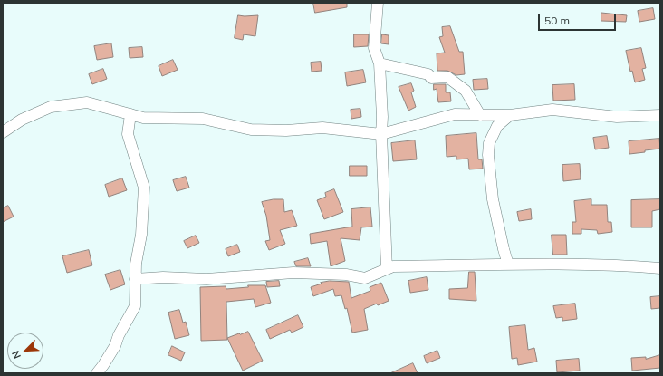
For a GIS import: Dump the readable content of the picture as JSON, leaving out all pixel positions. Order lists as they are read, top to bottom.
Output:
{
  "scale_bar": "50 m",
  "north": "bottom left"
}
